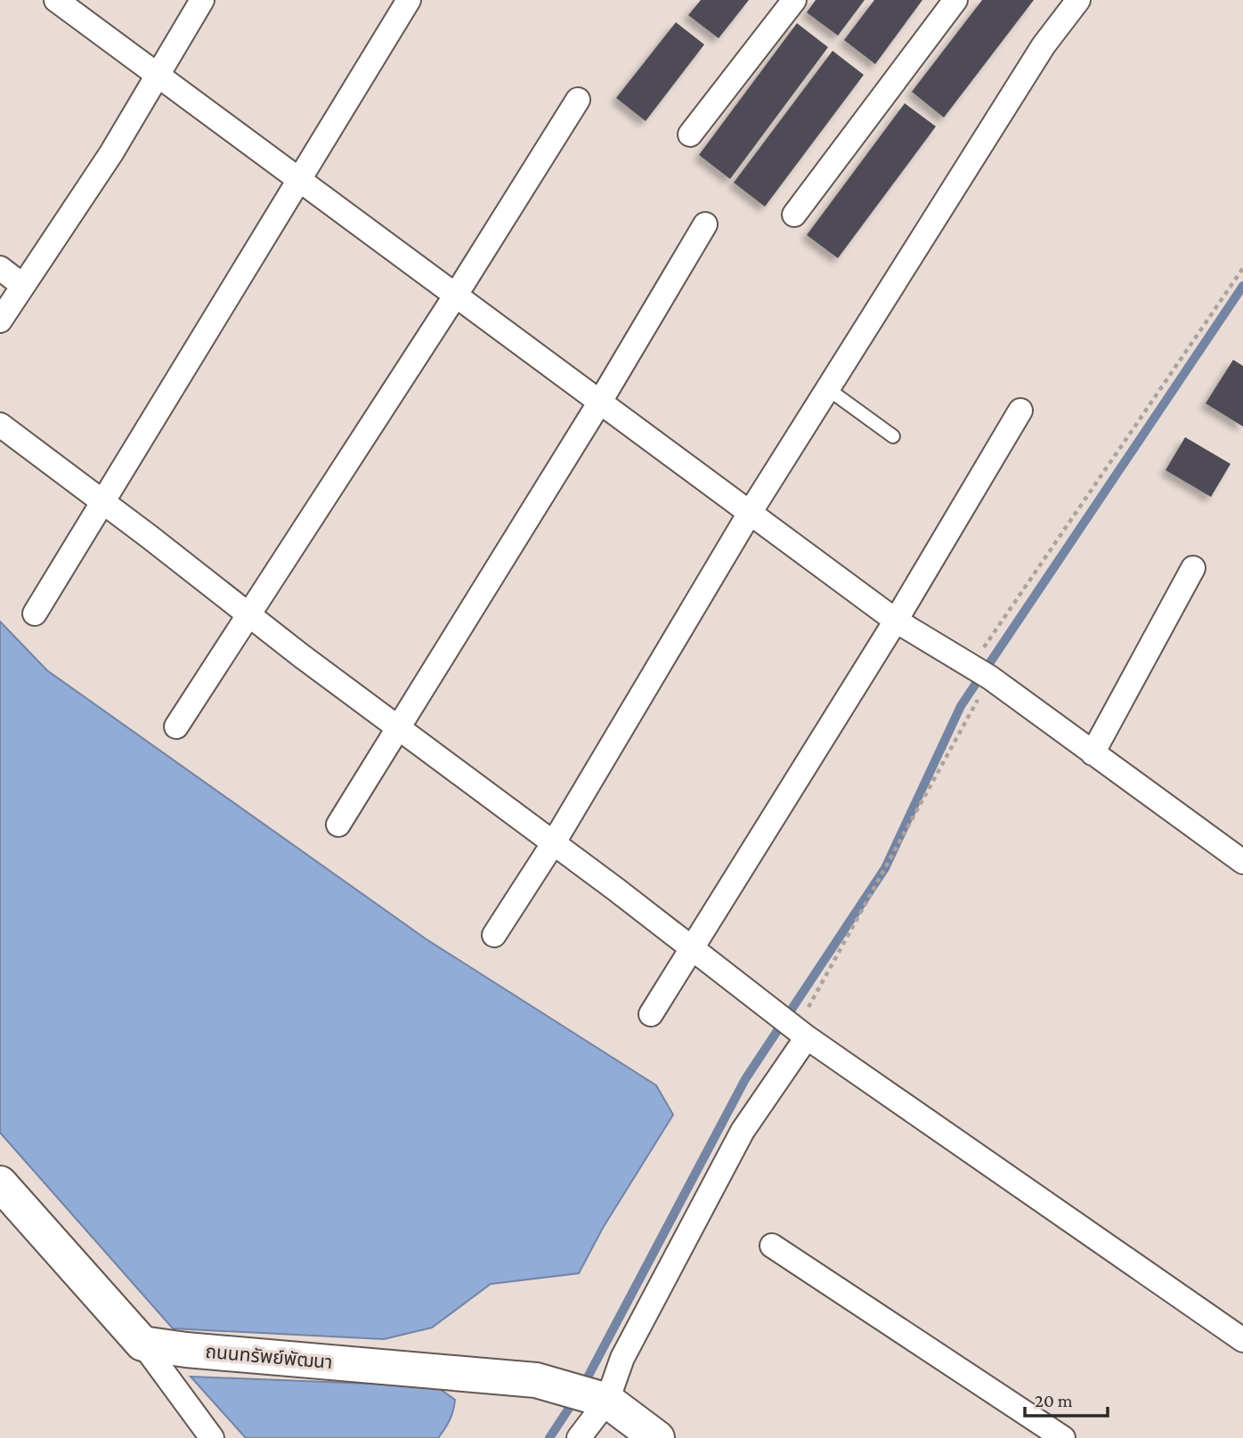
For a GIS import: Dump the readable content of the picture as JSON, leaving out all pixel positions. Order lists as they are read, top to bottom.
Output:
{
  "streets": {
    "street": ["ถนนทรัพย์พัฒนา"]
  },
  "scale_bar": "20 m"
}
